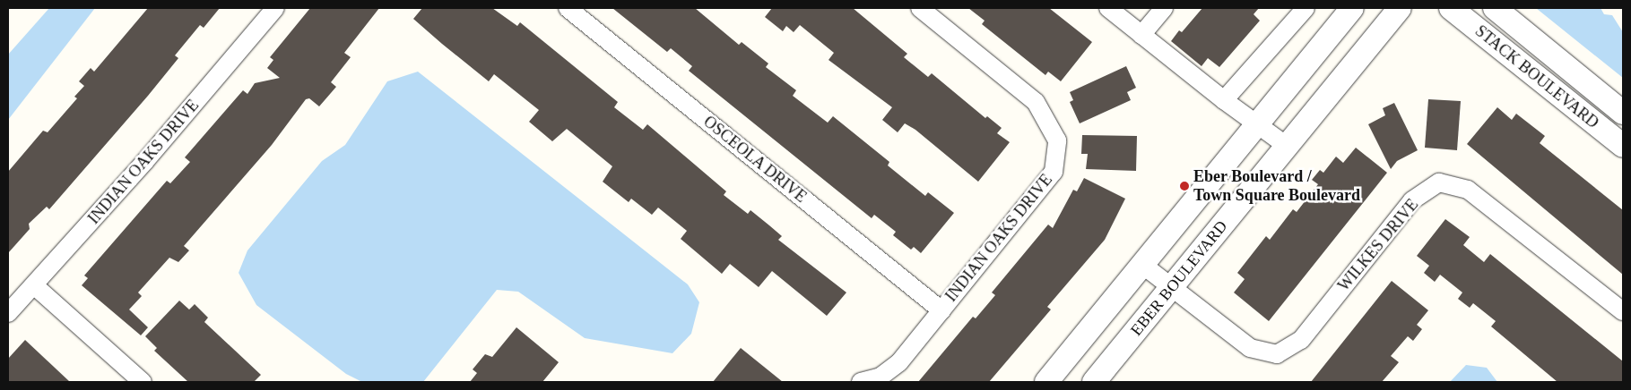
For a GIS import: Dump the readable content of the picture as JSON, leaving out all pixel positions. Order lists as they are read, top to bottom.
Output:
{
  "streets": {
    "street": [
      "STACK BOULEVARD",
      "OSCEOLA DRIVE",
      "INDIAN OAKS DRIVE",
      "WILKES DRIVE",
      "EBER BOULEVARD"
    ]
  },
  "crossings": [
    ["OSCEOLA DRIVE", "INDIAN OAKS DRIVE"],
    ["WILKES DRIVE", "EBER BOULEVARD"]
  ],
  "places": ["Eber Boulevard / Town Square Boulevard"]
}
